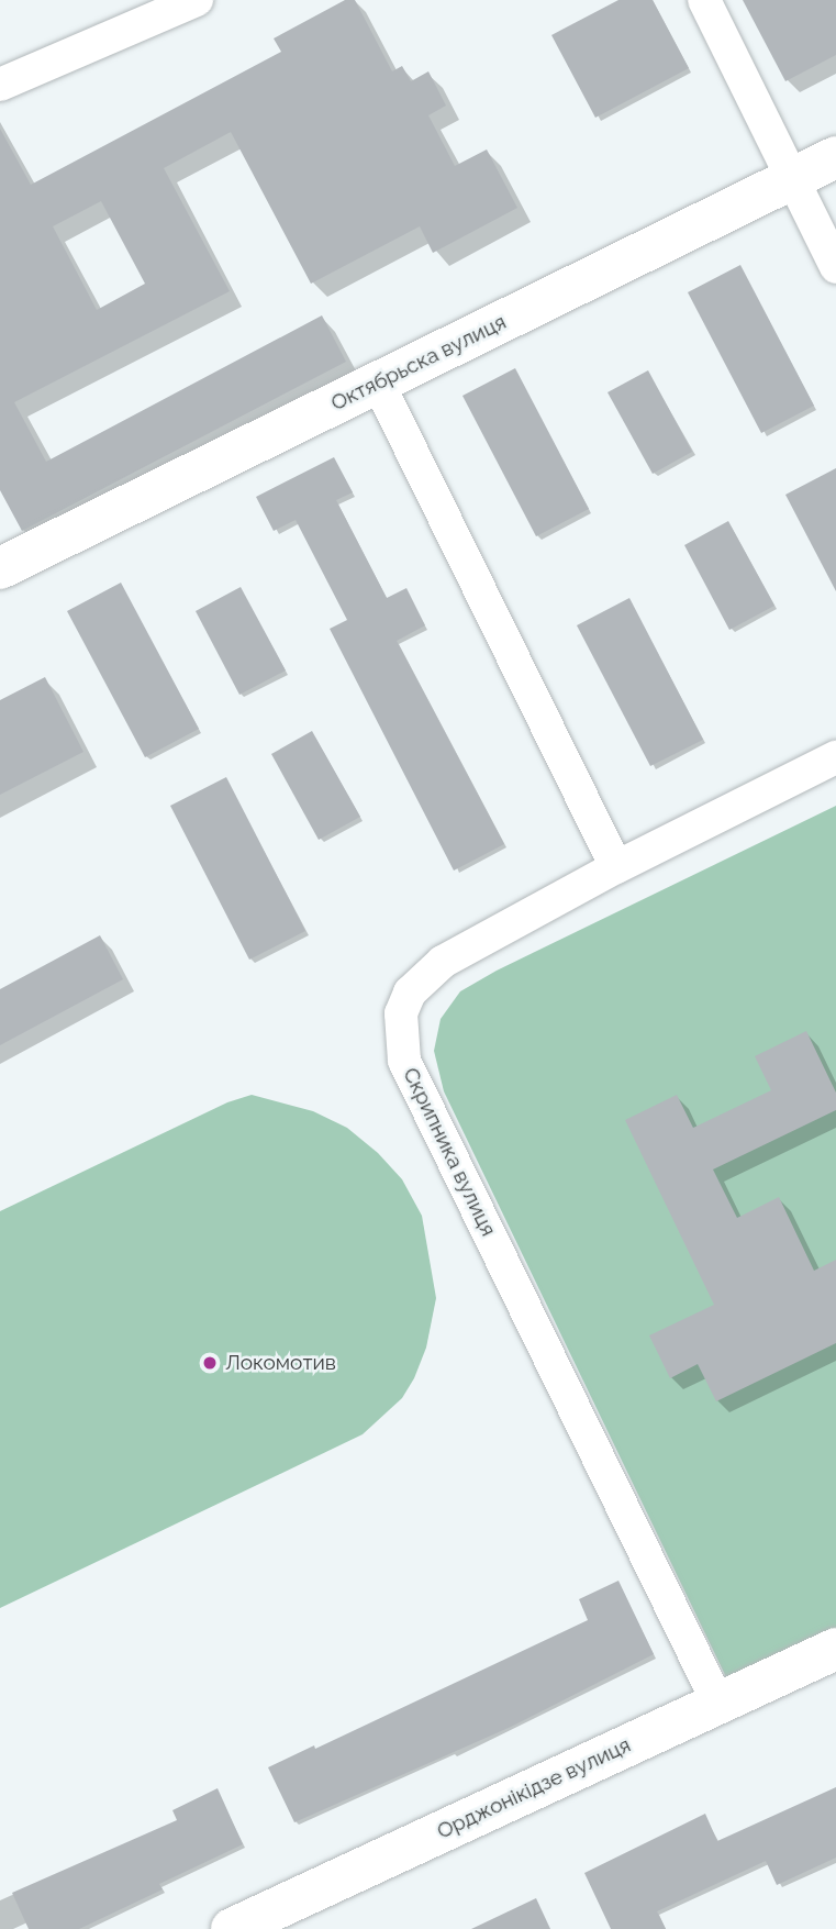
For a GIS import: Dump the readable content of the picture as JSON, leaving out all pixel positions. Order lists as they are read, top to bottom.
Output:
{
  "streets": {
    "main road": ["Октябрьска вулиця", "Орджонікідзе вулиця"],
    "street": ["Скрипника вулиця"]
  },
  "crossings": [
    ["Скрипника вулиця", "Орджонікідзе вулиця"]
  ],
  "places": ["Локомотив"]
}
